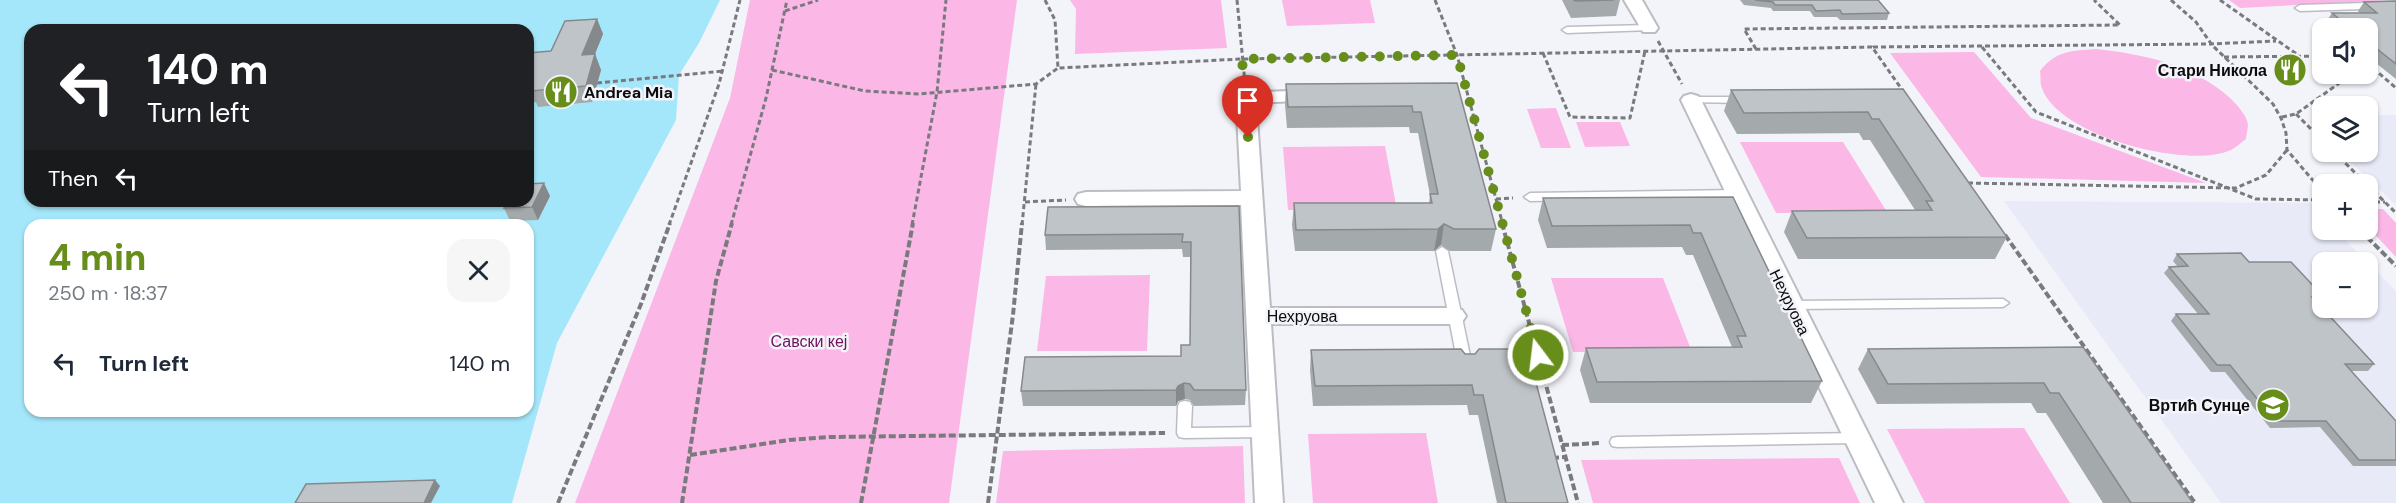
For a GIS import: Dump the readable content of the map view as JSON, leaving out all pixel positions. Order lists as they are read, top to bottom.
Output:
{
  "streets": {
    "street": ["Нехруова"]
  },
  "parks": ["Савски кеј"],
  "places": {
    "restaurant": ["Стари Никола", "Andrea Mia"],
    "school or university": ["Вртић Сунце"]
  },
  "page": {
    "map_buttons": ["+", "−"],
    "turn": ["140 m", "Turn left"],
    "then": "Then",
    "heading": ["4 min", "250 m · 18:37"],
    "list": [
      {
        "name": "Turn left",
        "value": "140 m"
      }
    ]
  }
}
